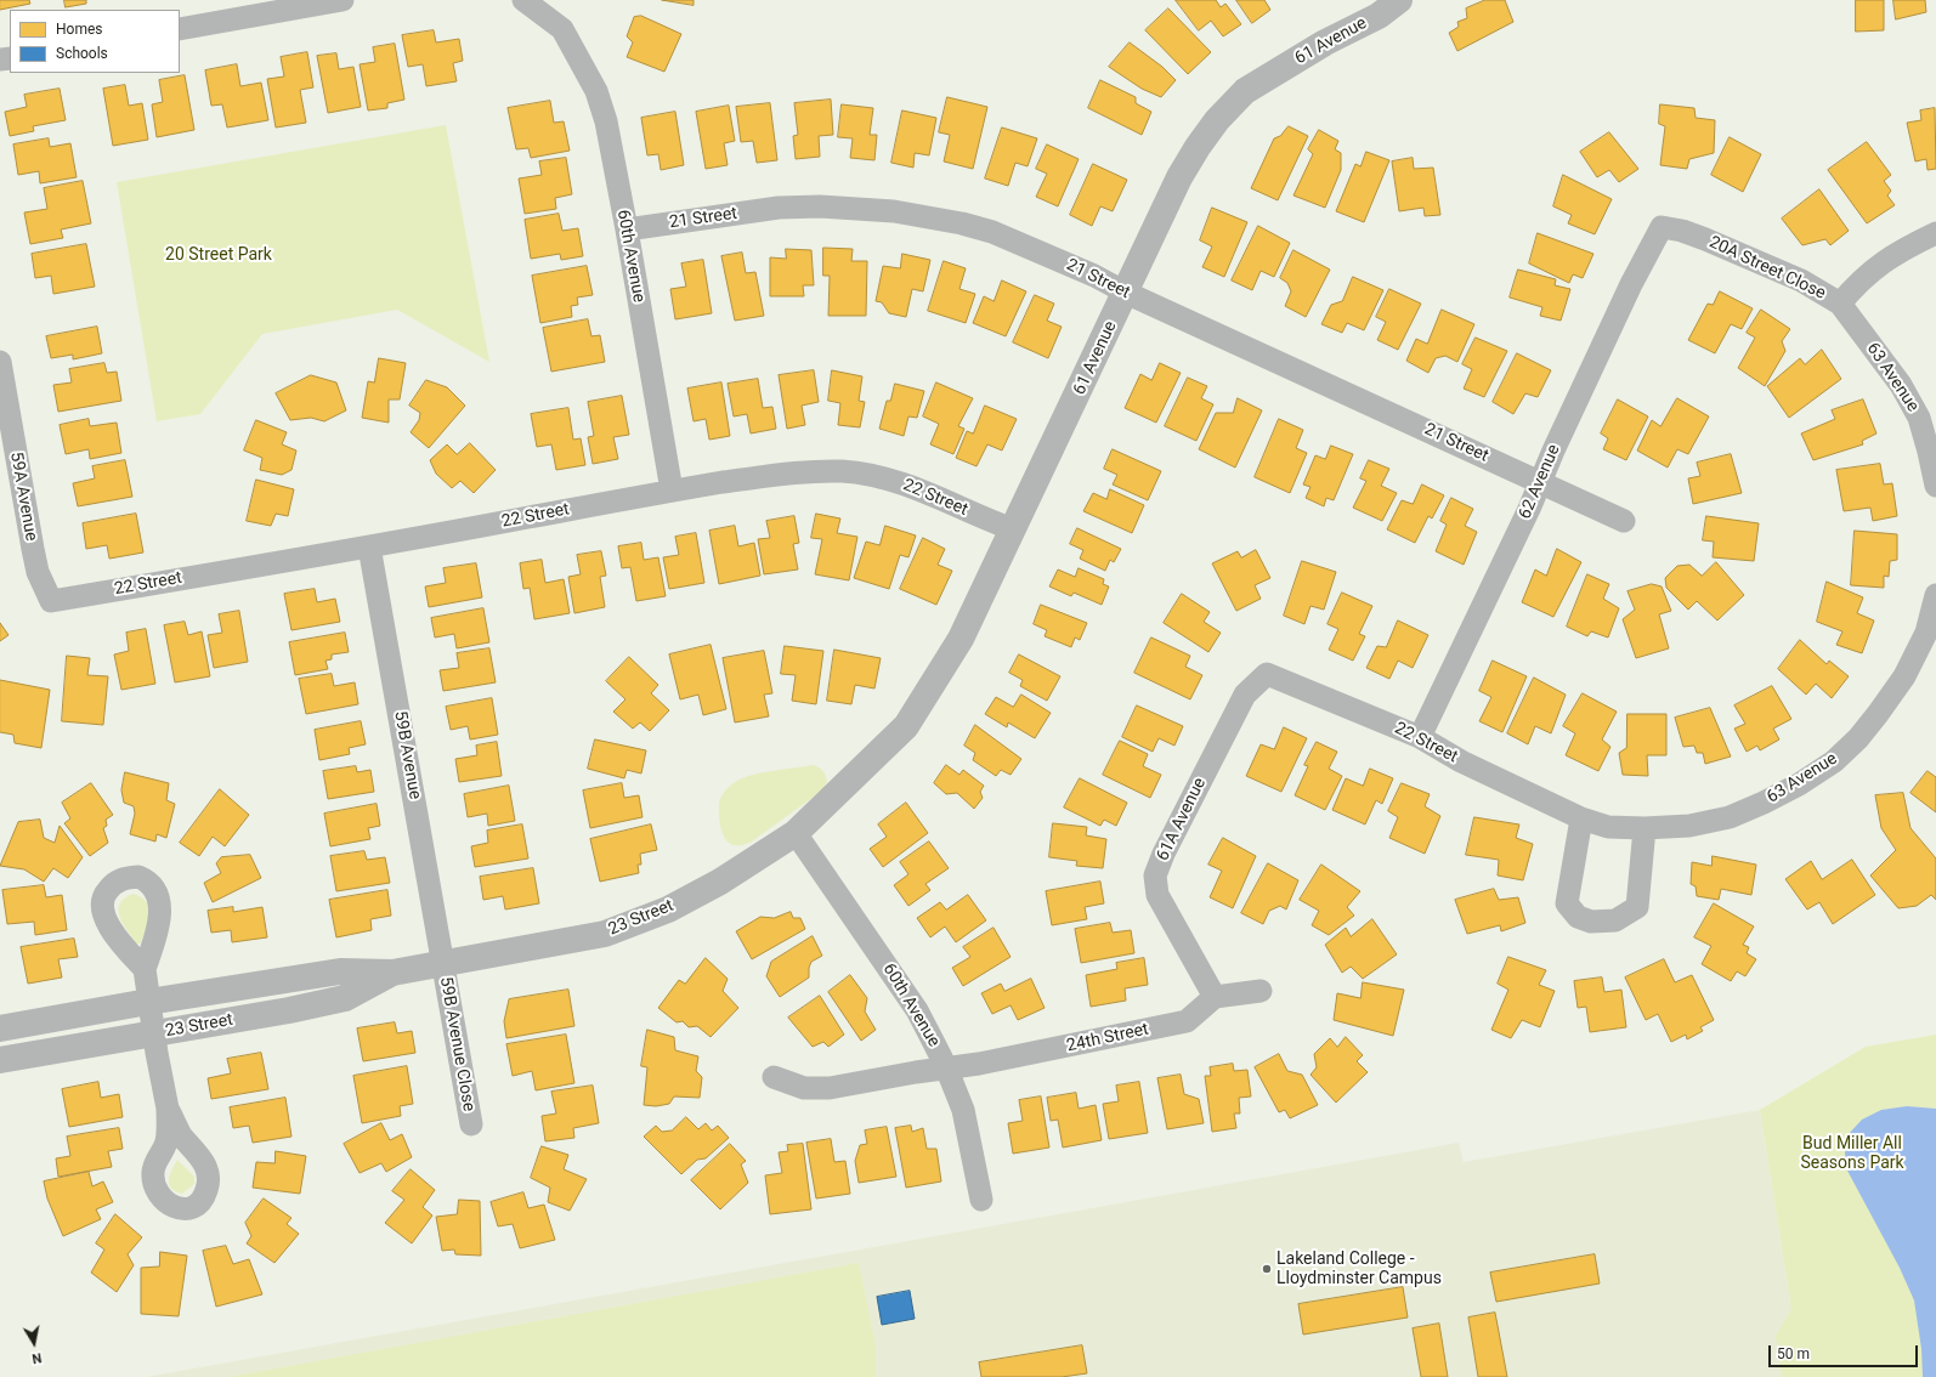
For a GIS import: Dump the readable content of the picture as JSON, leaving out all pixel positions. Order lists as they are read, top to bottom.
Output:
{
  "streets": {
    "street": [
      "61 Avenue",
      "21 Street",
      "60th Avenue",
      "20A Street Close",
      "63 Avenue",
      "62 Avenue",
      "59A Avenue",
      "22 Street",
      "59B Avenue",
      "61A Avenue",
      "23 Street",
      "24th Street",
      "59B Avenue Close"
    ]
  },
  "crossings": [
    ["61 Avenue", "21 Street"],
    ["61 Avenue", "22 Street"],
    ["61 Avenue", "23 Street"],
    ["21 Street", "60th Avenue"],
    ["21 Street", "62 Avenue"],
    ["60th Avenue", "22 Street"],
    ["60th Avenue", "23 Street"],
    ["60th Avenue", "24th Street"],
    ["20A Street Close", "63 Avenue"],
    ["20A Street Close", "62 Avenue"],
    ["63 Avenue", "22 Street"],
    ["62 Avenue", "22 Street"],
    ["59A Avenue", "22 Street"],
    ["22 Street", "59B Avenue"],
    ["22 Street", "61A Avenue"],
    ["59B Avenue", "23 Street"],
    ["59B Avenue", "59B Avenue Close"],
    ["61A Avenue", "24th Street"],
    ["23 Street", "59B Avenue Close"]
  ],
  "parks": ["20 Street Park", "Bud Miller All Seasons Park"],
  "places": ["Lakeland College - Lloydminster Campus"],
  "legend": ["Homes", "Schools"],
  "scale_bar": "50 m",
  "north": "bottom"
}
